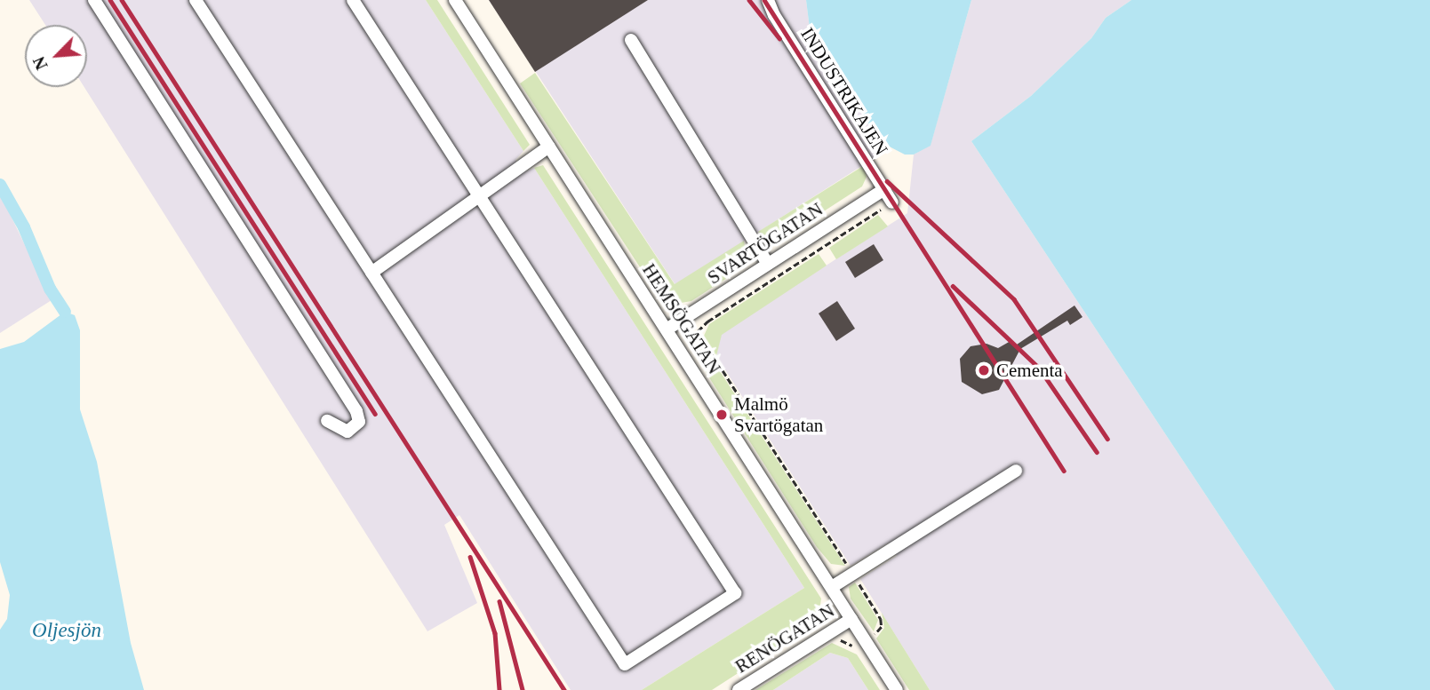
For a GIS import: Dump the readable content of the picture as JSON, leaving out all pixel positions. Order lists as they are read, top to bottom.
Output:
{
  "streets": {
    "street": [
      "INDUSTRIKAJEN",
      "SVARTÖGATAN",
      "HEMSÖGATAN",
      "RENÖGATAN"
    ]
  },
  "crossings": [
    ["INDUSTRIKAJEN", "SVARTÖGATAN"],
    ["SVARTÖGATAN", "HEMSÖGATAN"],
    ["HEMSÖGATAN", "RENÖGATAN"]
  ],
  "water": ["Oljesjön"],
  "places": ["Cementa", "Malmö Svartögatan"],
  "north": "bottom left"
}
